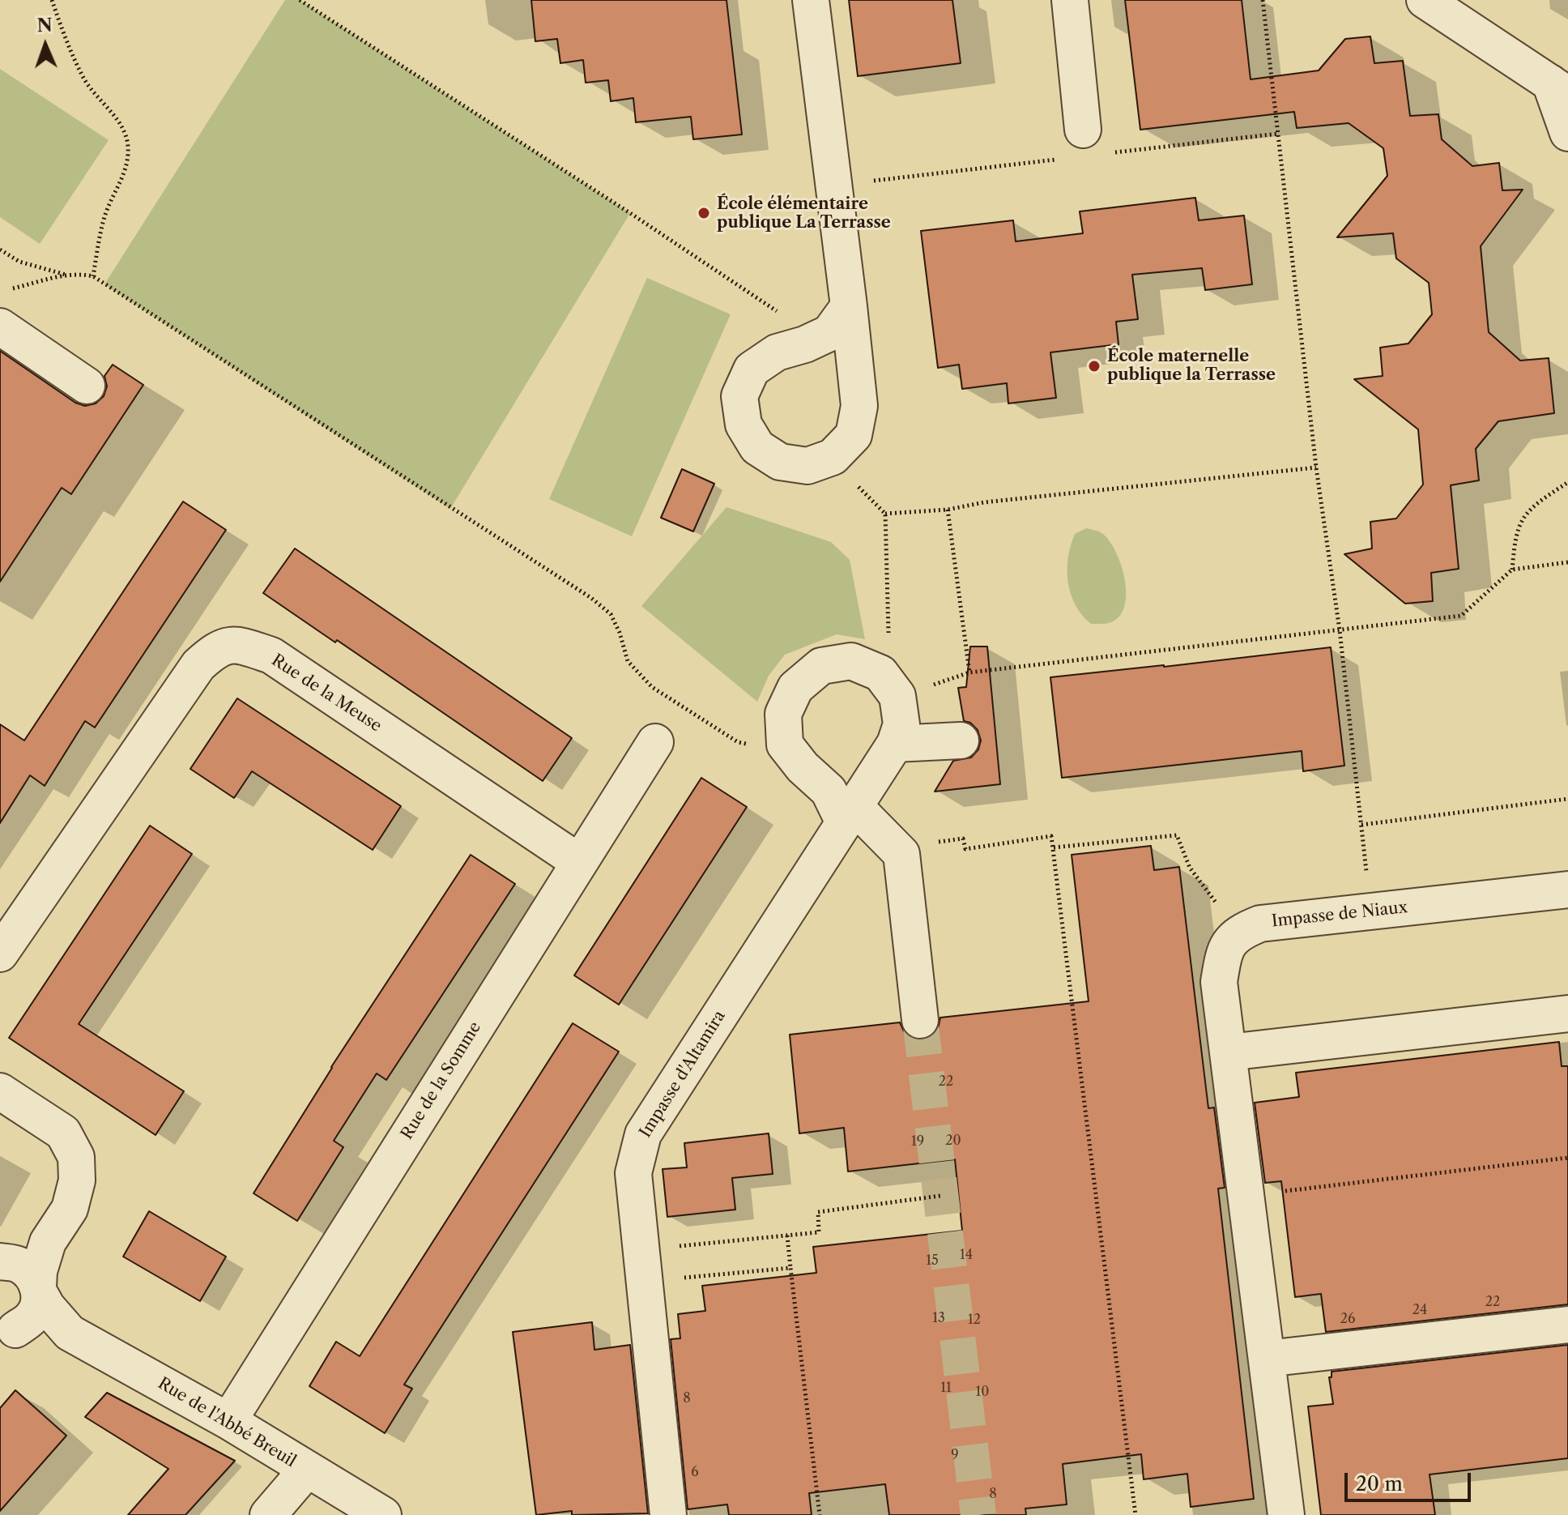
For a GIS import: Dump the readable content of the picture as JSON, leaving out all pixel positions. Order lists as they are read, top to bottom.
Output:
{
  "streets": {
    "street": [
      "Rue de la Meuse",
      "Impasse de Niaux",
      "Impasse d'Altamira",
      "Rue de la Somme",
      "Rue de l'Abbé Breuil"
    ]
  },
  "crossings": [
    ["Rue de la Meuse", "Rue de la Somme"],
    ["Rue de la Somme", "Rue de l'Abbé Breuil"]
  ],
  "places": ["École élémentaire publique La Terrasse", "École maternelle publique la Terrasse"],
  "house_numbers": [
    "22",
    "20",
    "19",
    "14",
    "15",
    "22",
    "24",
    "13",
    "26",
    "12",
    "11",
    "10",
    "8",
    "9",
    "6",
    "8"
  ],
  "scale_bar": "20 m",
  "north": "top"
}
